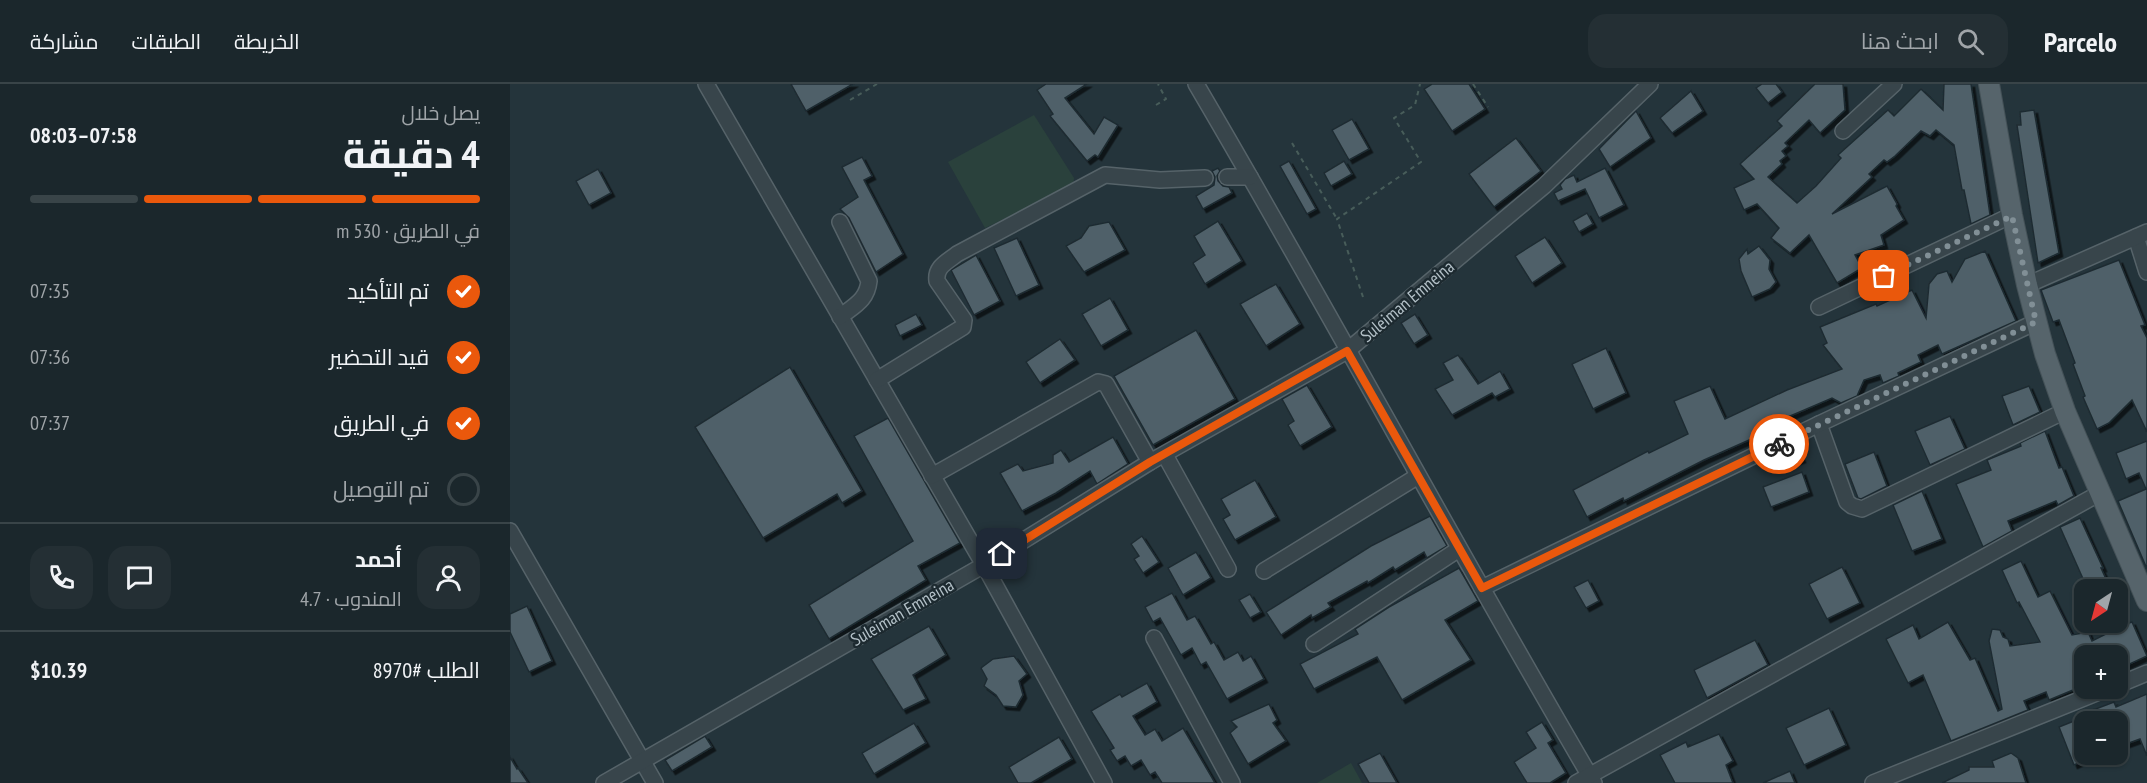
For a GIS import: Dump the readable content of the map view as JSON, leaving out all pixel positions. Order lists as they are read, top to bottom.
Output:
{
  "streets": {
    "street": ["Suleiman Emneina"]
  },
  "north": "bottom left",
  "page": {
    "header": "Parcelo",
    "search": "ابحث هنا",
    "nav": ["الخريطة", "الطبقات", "مشاركة"],
    "heading": ["4 دقيقة", "يصل خلال", "07:58–08:03"],
    "panel": [
      "أحمد",
      "المندوب · 4.7",
      "الطلب #8970",
      "$10.39"
    ],
    "bar": "في الطريق · 530 m",
    "list": [
      ["تم التأكيد", "07:35"],
      ["قيد التحضير", "07:36"],
      ["في الطريق", "07:37"],
      "تم التوصيل"
    ],
    "map_buttons": ["+", "−"]
  }
}
